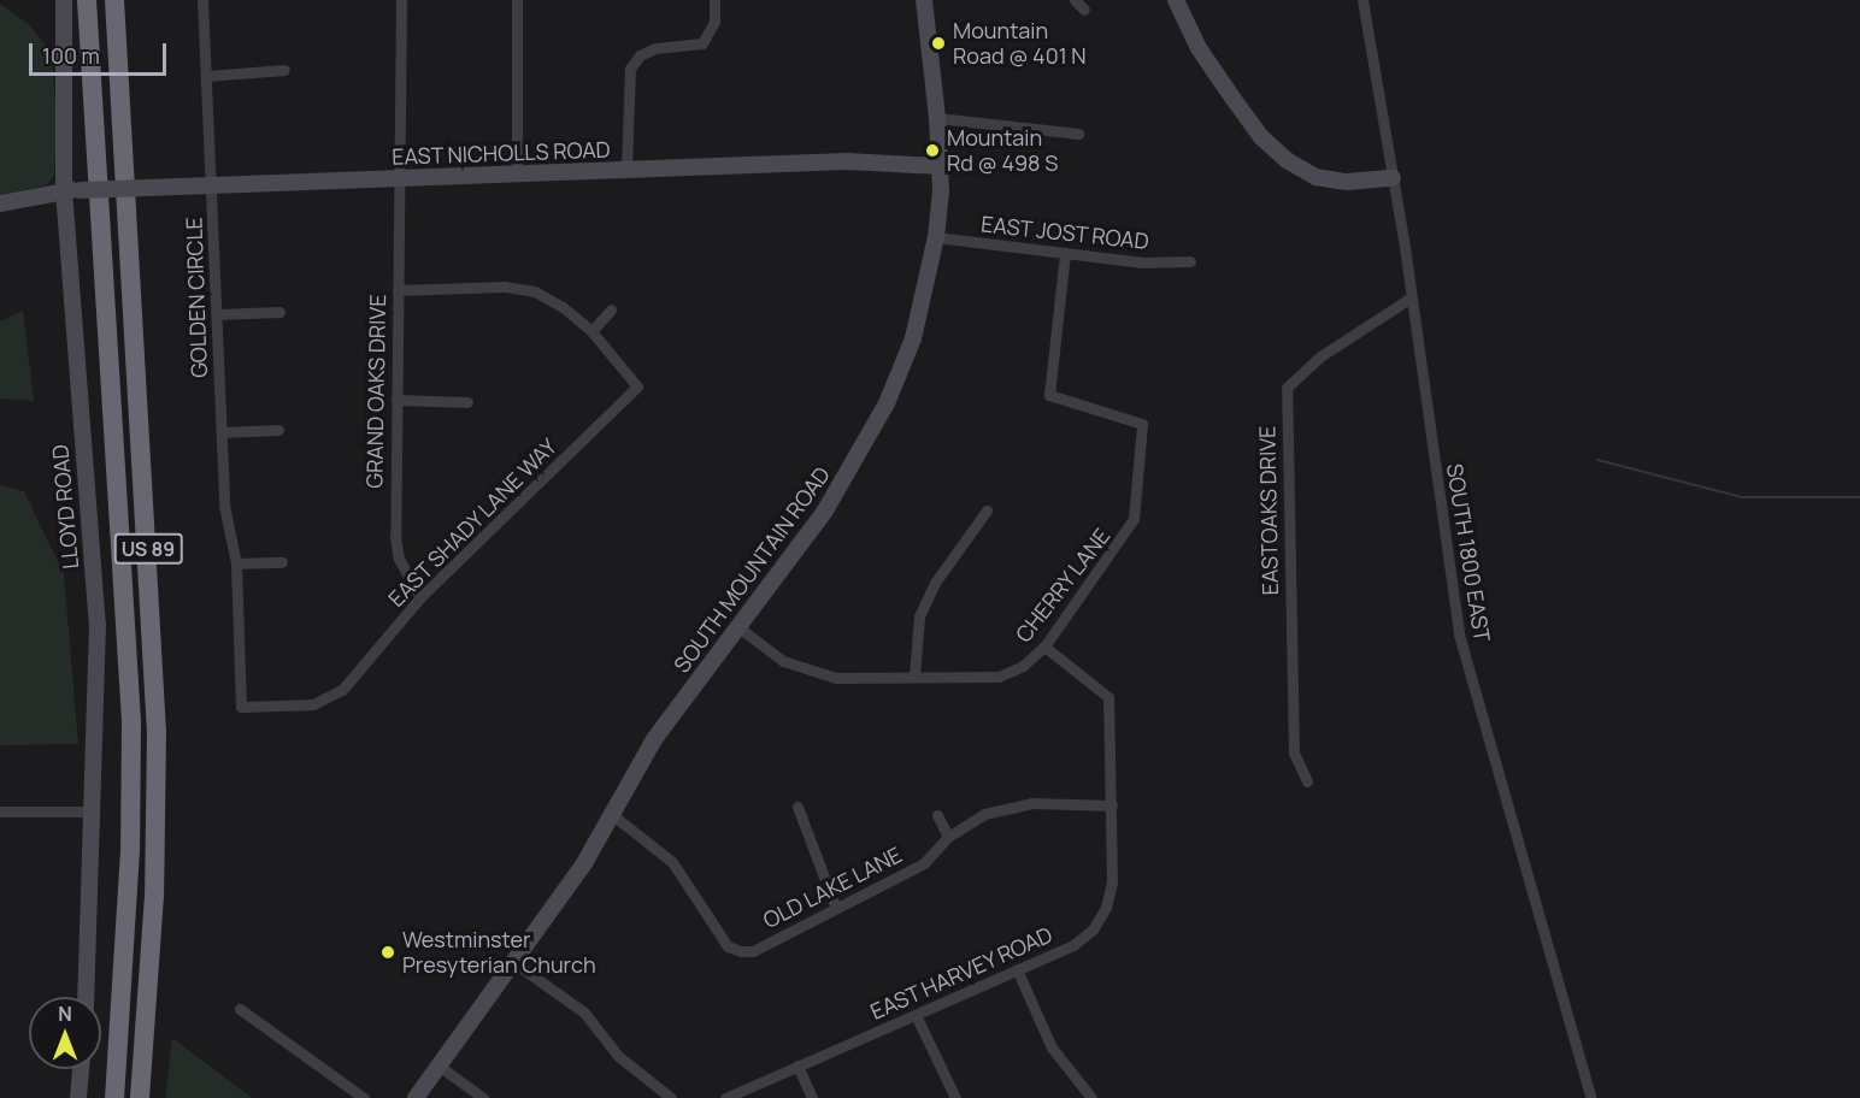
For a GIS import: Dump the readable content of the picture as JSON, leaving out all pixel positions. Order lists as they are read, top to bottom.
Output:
{
  "streets": {
    "highway": ["US 89"],
    "street": [
      "EAST NICHOLLS ROAD",
      "EAST JOST ROAD",
      "GOLDEN CIRCLE",
      "GRAND OAKS DRIVE",
      "LLOYD ROAD",
      "EASTOAKS DRIVE",
      "EAST SHADY LANE WAY",
      "SOUTH 1800 EAST",
      "SOUTH MOUNTAIN ROAD",
      "CHERRY LANE",
      "OLD LAKE LANE",
      "EAST HARVEY ROAD"
    ]
  },
  "crossings": [
    ["EAST NICHOLLS ROAD", "GOLDEN CIRCLE"],
    ["EAST NICHOLLS ROAD", "GRAND OAKS DRIVE"],
    ["EAST NICHOLLS ROAD", "LLOYD ROAD"],
    ["EAST NICHOLLS ROAD", "SOUTH MOUNTAIN ROAD"],
    ["EAST JOST ROAD", "SOUTH MOUNTAIN ROAD"],
    ["EAST JOST ROAD", "CHERRY LANE"],
    ["GOLDEN CIRCLE", "EAST SHADY LANE WAY"],
    ["GRAND OAKS DRIVE", "EAST SHADY LANE WAY"],
    ["EASTOAKS DRIVE", "SOUTH 1800 EAST"],
    ["SOUTH MOUNTAIN ROAD", "CHERRY LANE"],
    ["SOUTH MOUNTAIN ROAD", "OLD LAKE LANE"],
    ["CHERRY LANE", "EAST HARVEY ROAD"],
    ["OLD LAKE LANE", "EAST HARVEY ROAD"]
  ],
  "places": ["Mountain Road @ 401 N", "Mountain Rd @ 498 S", "Westminster Presyterian Church"],
  "scale_bar": "100 m",
  "north": "top"
}
